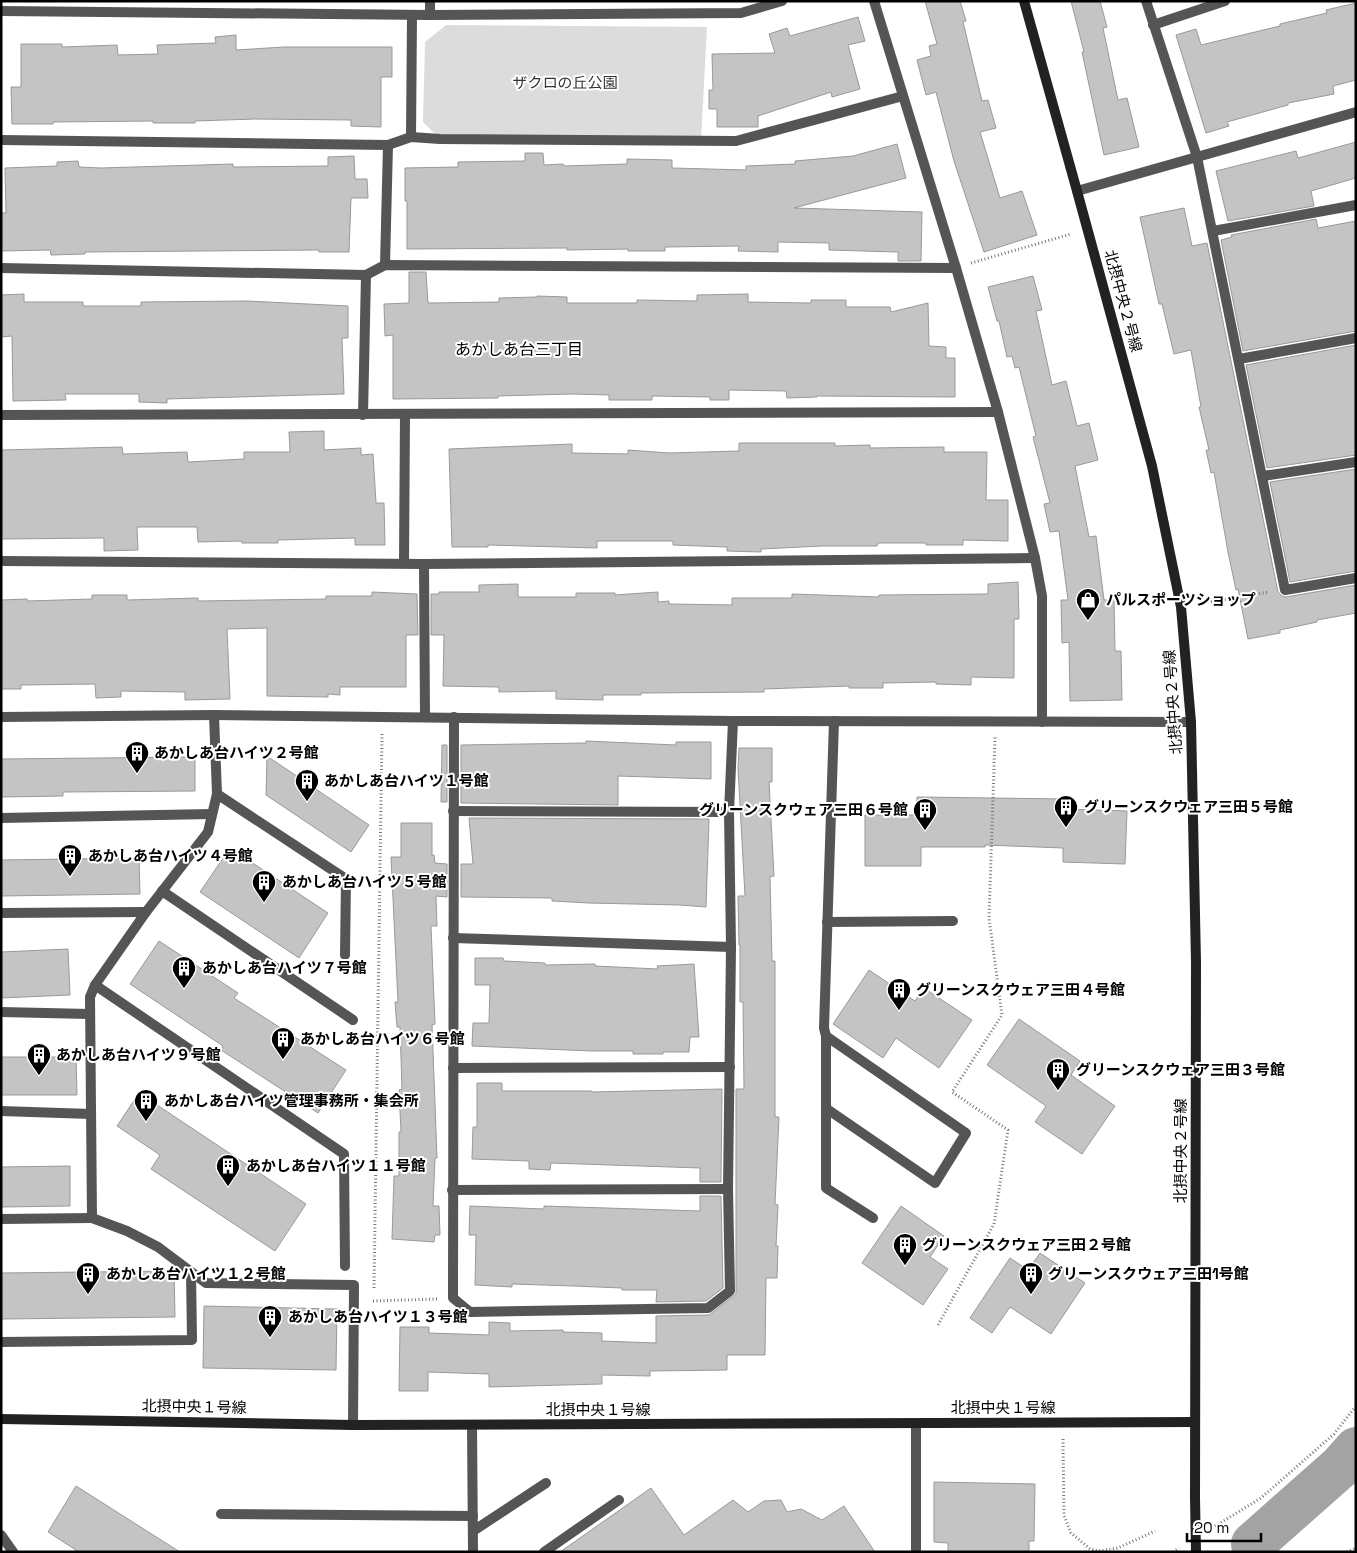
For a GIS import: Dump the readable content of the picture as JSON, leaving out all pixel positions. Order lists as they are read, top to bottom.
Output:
{
  "streets": {
    "street": ["北摂中央２号線", "北摂中央１号線"]
  },
  "crossings": [
    ["北摂中央２号線", "北摂中央１号線"]
  ],
  "districts": ["あかしあ台三丁目"],
  "parks": ["ザクロの丘公園"],
  "places": {
    "shop": ["パルスポーツショップ"],
    "building": [
      "あかしあ台ハイツ２号館",
      "あかしあ台ハイツ１号館",
      "グリーンスクウェア三田５号館",
      "グリーンスクウェア三田６号館",
      "あかしあ台ハイツ４号館",
      "あかしあ台ハイツ５号館",
      "あかしあ台ハイツ７号館",
      "グリーンスクウェア三田４号館",
      "あかしあ台ハイツ６号館",
      "あかしあ台ハイツ９号館",
      "グリーンスクウェア三田３号館",
      "あかしあ台ハイツ管理事務所・集会所",
      "あかしあ台ハイツ１１号館",
      "グリーンスクウェア三田２号館",
      "あかしあ台ハイツ１２号館",
      "グリーンスクウェア三田1号館",
      "あかしあ台ハイツ１３号館"
    ]
  },
  "scale_bar": "20 m"
}
